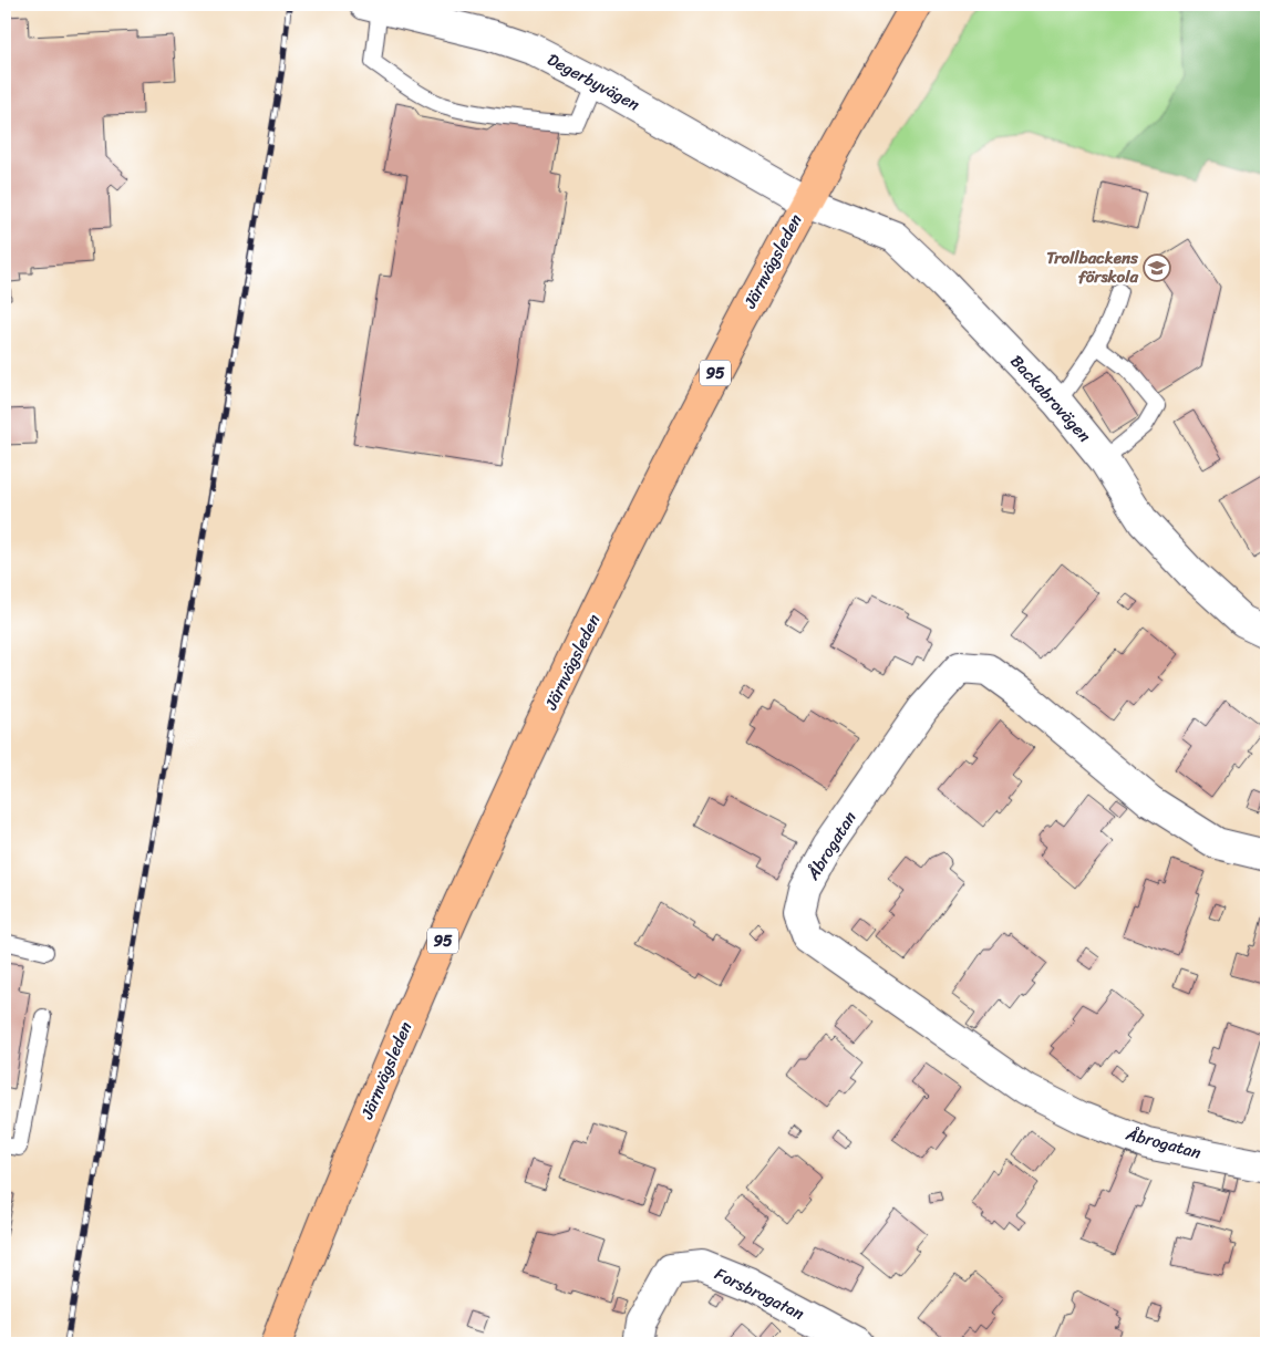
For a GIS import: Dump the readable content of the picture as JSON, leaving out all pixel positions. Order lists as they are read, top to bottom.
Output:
{
  "streets": {
    "main road": ["Järnvägsleden", "95"],
    "street": [
      "Degerbyvägen",
      "Backabrovägen",
      "Åbrogatan",
      "Forsbrogatan"
    ]
  },
  "crossings": [
    ["Degerbyvägen", "Järnvägsleden"],
    ["Degerbyvägen", "Backabrovägen"],
    ["Järnvägsleden", "Backabrovägen"]
  ],
  "places": {
    "school or university": ["Trollbackens förskola"]
  }
}
